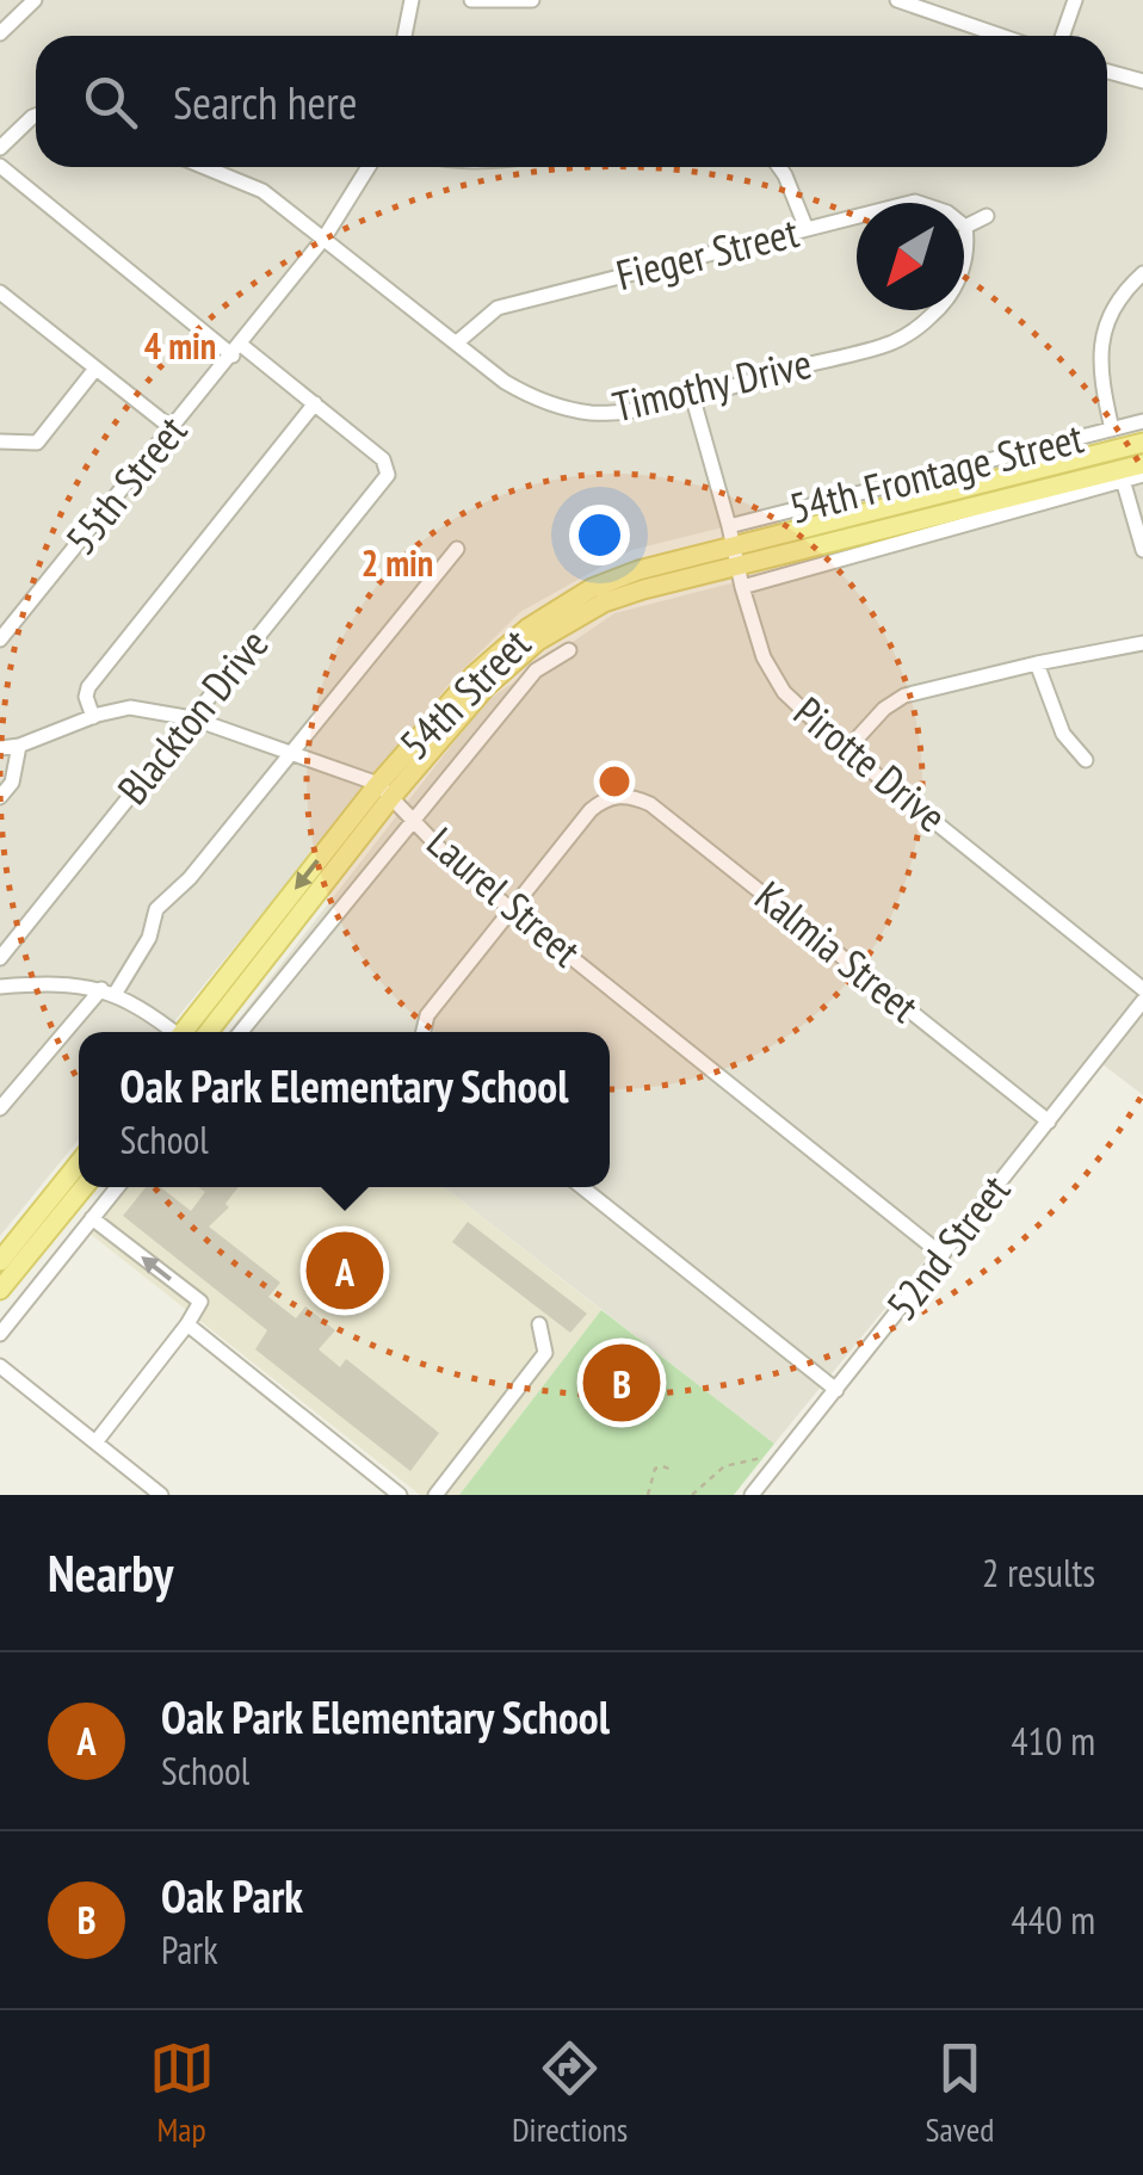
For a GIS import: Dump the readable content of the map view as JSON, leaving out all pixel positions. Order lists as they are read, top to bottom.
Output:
{
  "streets": {
    "main road": ["54th Street"],
    "street": [
      "Fieger Street",
      "Timothy Drive",
      "54th Frontage Street",
      "55th Street",
      "Blackton Drive",
      "Pirotte Drive",
      "Laurel Street",
      "Kalmia Street",
      "52nd Street"
    ]
  },
  "crossings": [
    ["Fieger Street", "Timothy Drive"],
    ["Timothy Drive", "55th Street"],
    ["Timothy Drive", "Pirotte Drive"],
    ["54th Frontage Street", "54th Street"],
    ["54th Frontage Street", "Pirotte Drive"],
    ["54th Street", "Pirotte Drive"],
    ["54th Street", "Laurel Street"],
    ["Blackton Drive", "Laurel Street"],
    ["Laurel Street", "Kalmia Street"],
    ["Laurel Street", "52nd Street"],
    ["Kalmia Street", "52nd Street"]
  ],
  "north": "bottom left",
  "page": {
    "search": "Search here",
    "popup": ["Oak Park Elementary School", "School"],
    "pins": ["A", "B"],
    "heading": ["Nearby", "2 results"],
    "list": [
      {
        "mark": "A",
        "name": "Oak Park Elementary School",
        "note": "School",
        "value": "410 m"
      },
      {
        "mark": "B",
        "name": "Oak Park",
        "note": "Park",
        "value": "440 m"
      }
    ],
    "nav": ["Map", "Directions", "Saved"]
  },
  "rings": ["4 min", "2 min"]
}
